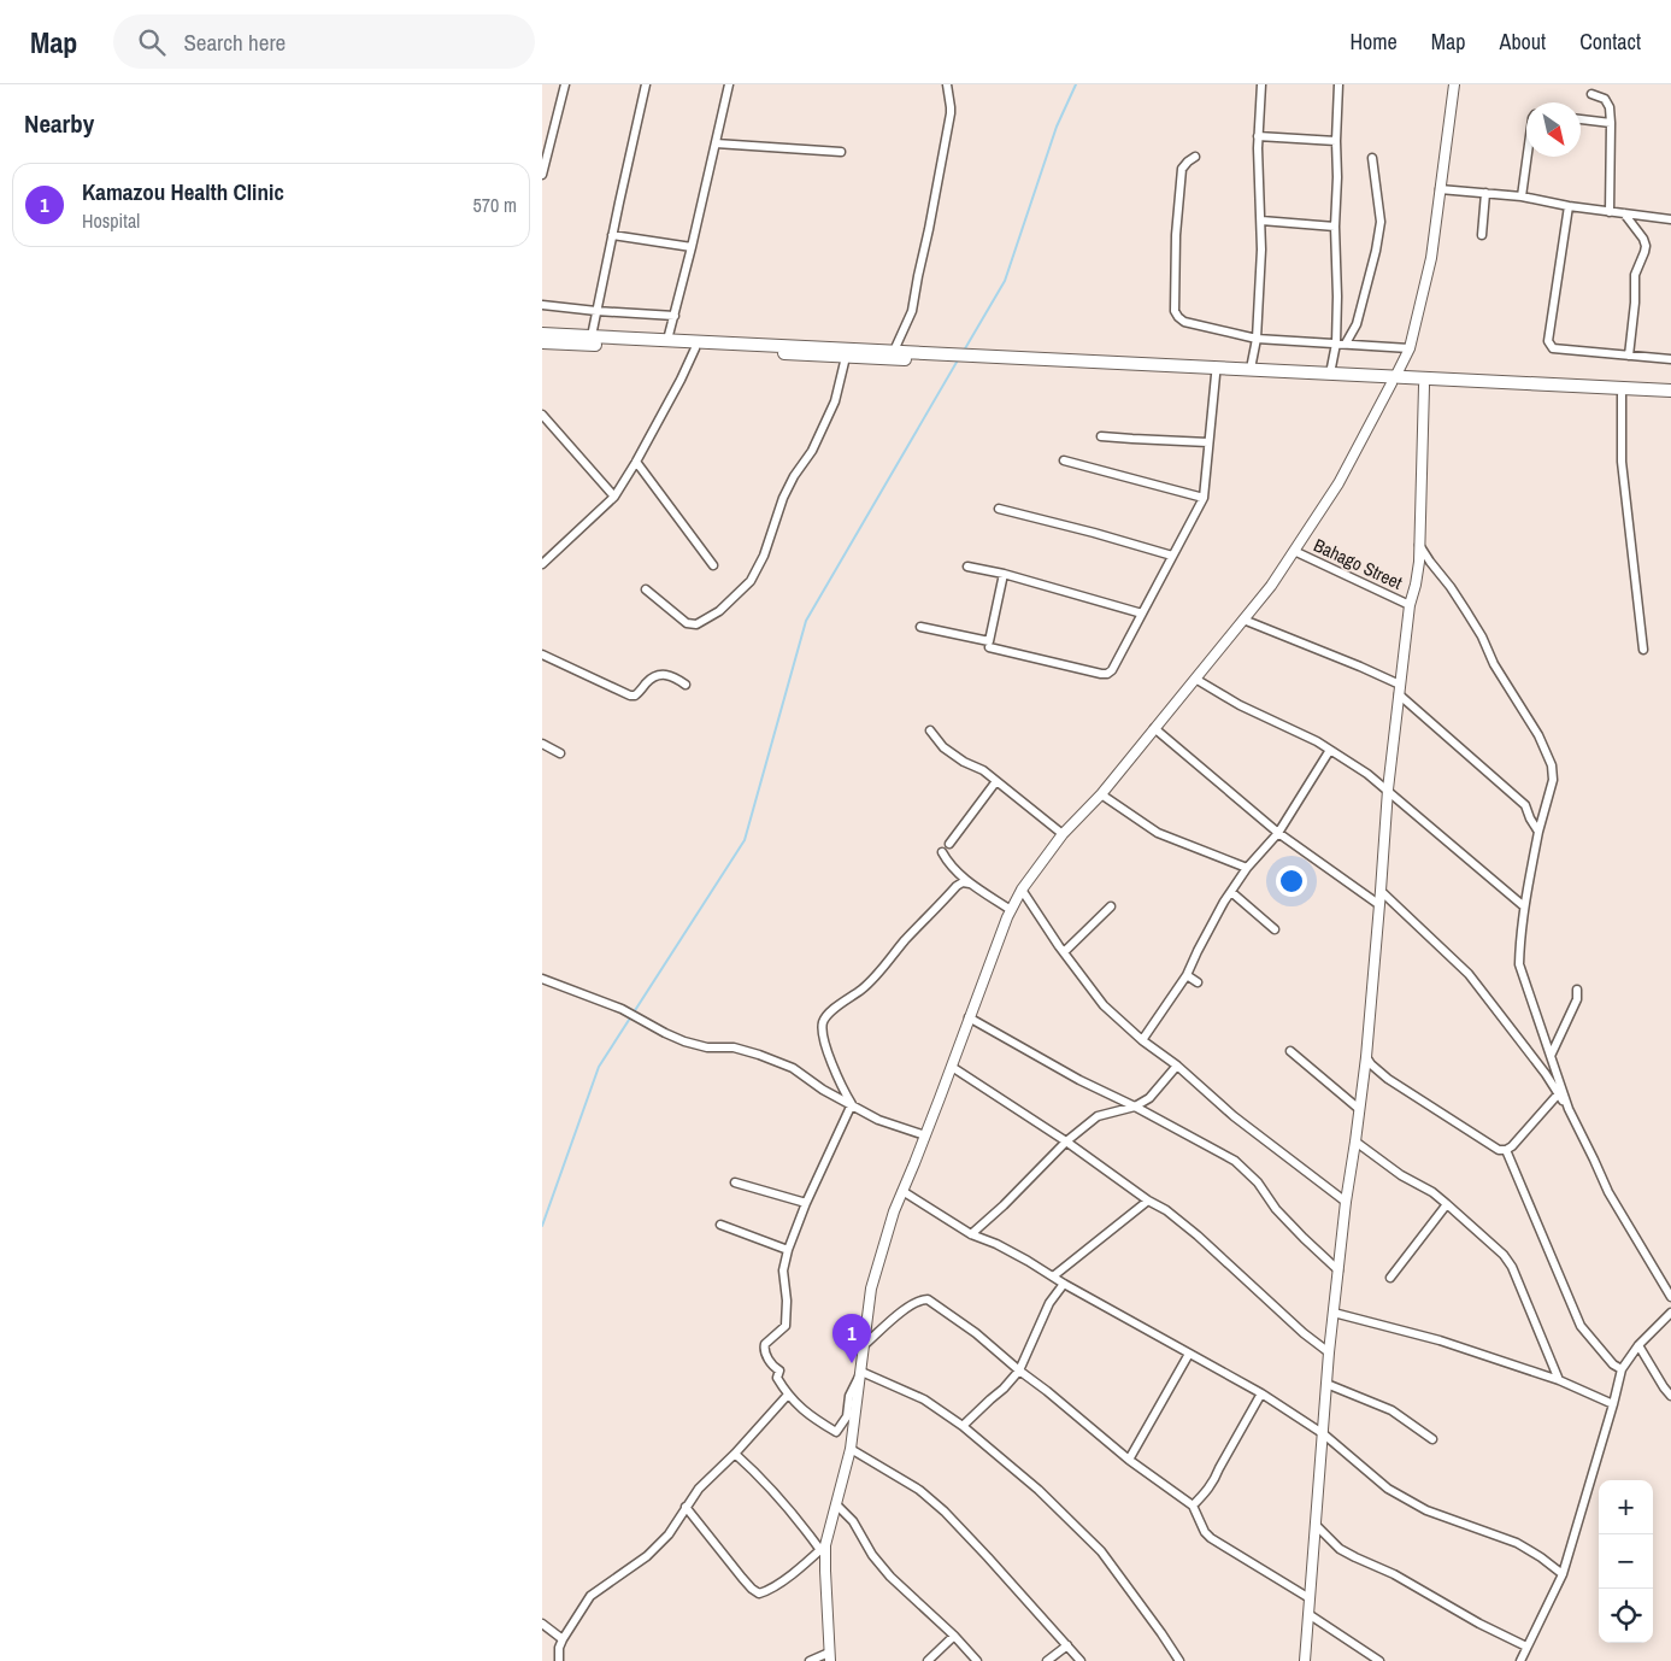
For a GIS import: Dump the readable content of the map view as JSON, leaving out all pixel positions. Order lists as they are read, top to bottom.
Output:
{
  "streets": {
    "street": ["Bahago Street"]
  },
  "north": "bottom right",
  "page": {
    "header": "Map",
    "search": "Search here",
    "nav": [
      "Home",
      "Map",
      "About",
      "Contact"
    ],
    "heading": "Nearby",
    "list": [
      {
        "mark": "1",
        "name": "Kamazou Health Clinic",
        "note": "Hospital",
        "value": "570 m"
      }
    ],
    "pins": "1",
    "map_buttons": ["+", "−"]
  }
}
